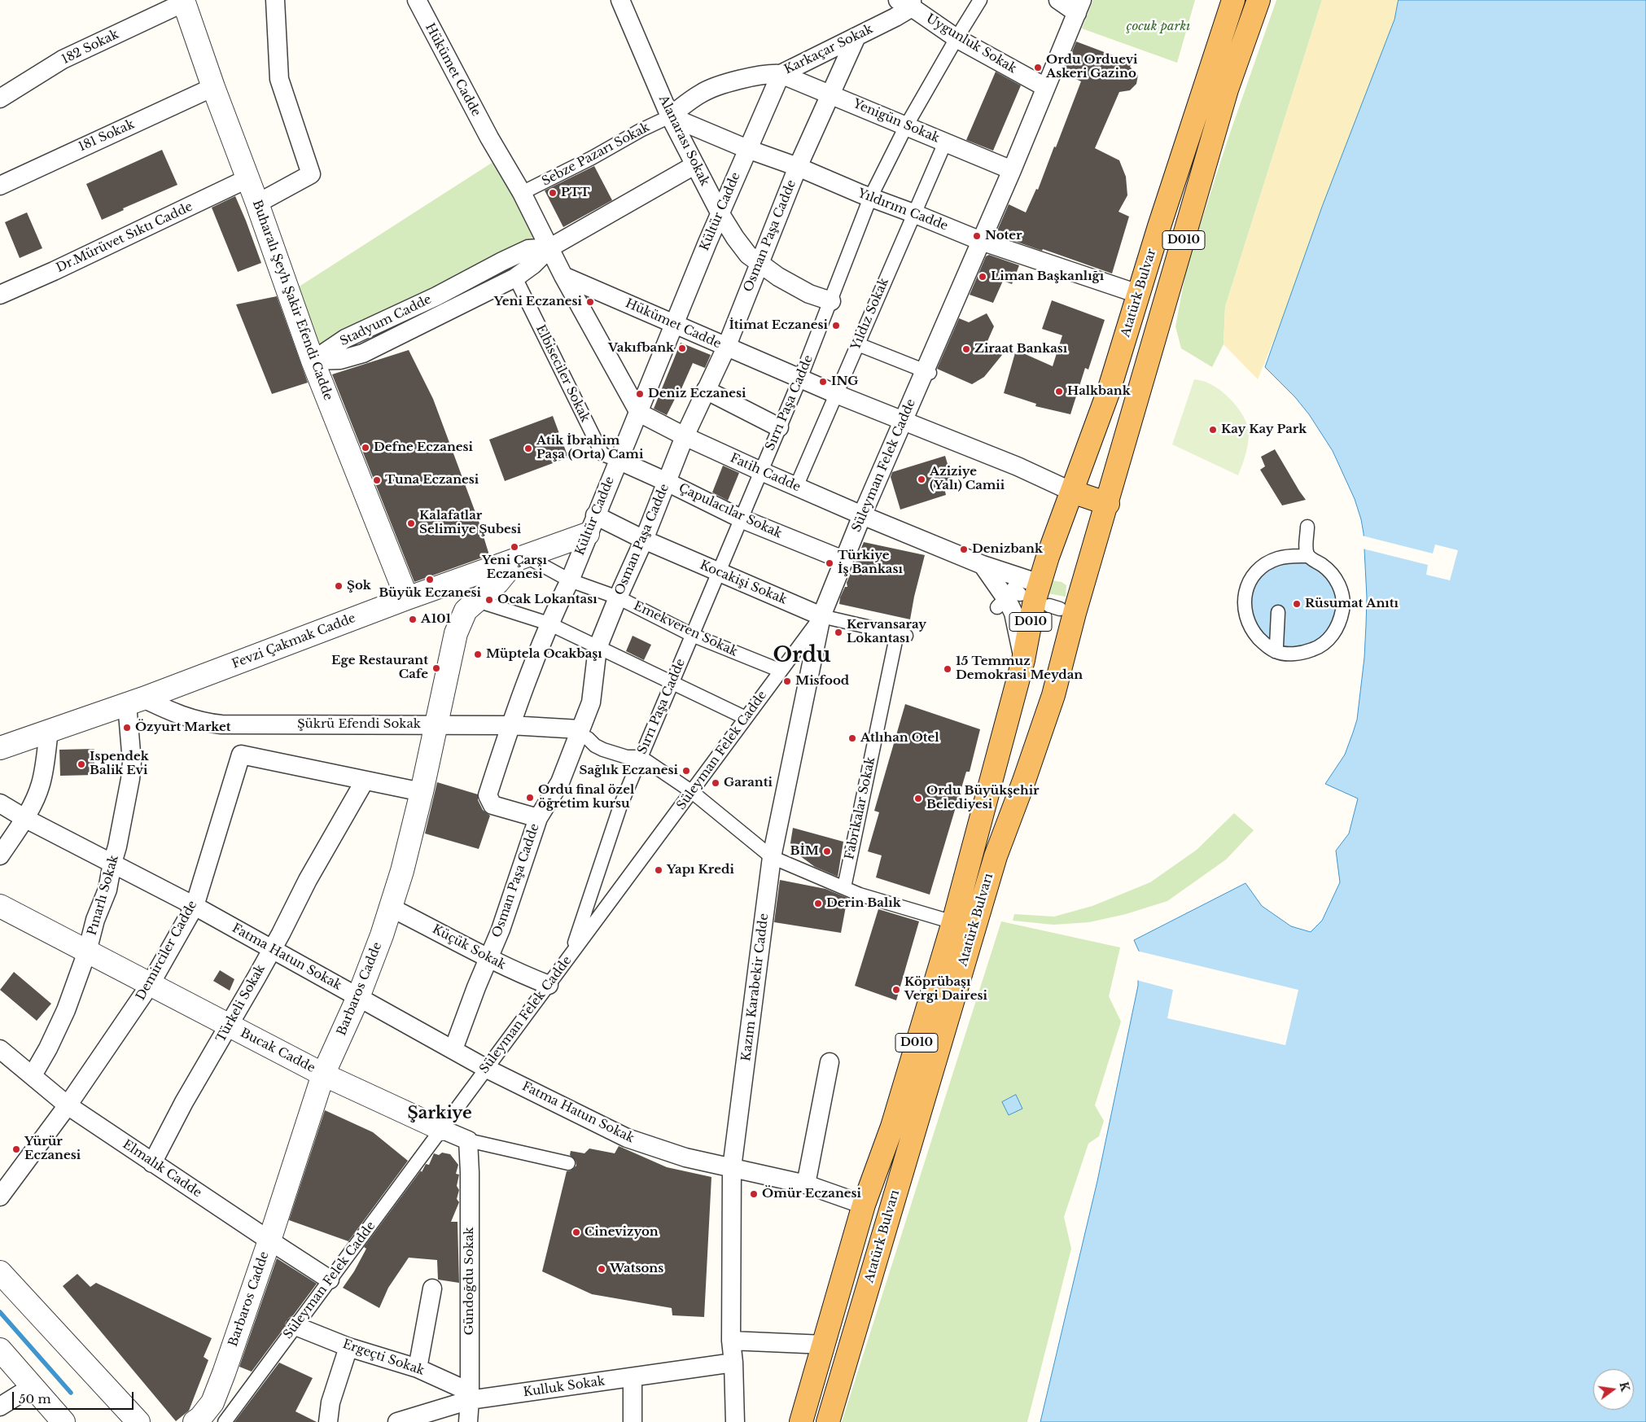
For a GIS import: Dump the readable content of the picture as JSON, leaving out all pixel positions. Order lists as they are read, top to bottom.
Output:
{
  "streets": {
    "highway": ["D010", "Atatürk Bulvar", "Atatürk Bulvarı"],
    "street": [
      "Uygunluk Sokak",
      "182 Sokak",
      "Karkaçar Sokak",
      "Hükümet Cadde",
      "Yenigün Sokak",
      "181 Sokak",
      "Alanarası Sokak",
      "Sebze Pazarı Sokak",
      "Yıldırım Cadde",
      "Kültür Cadde",
      "Osman Paşa Cadde",
      "Dr.Mürüvet Sıktı Cadde",
      "Buharalı Şeyh Şakir Efendi Cadde",
      "Yıldız Sokak",
      "Stadyum Cadde",
      "Elbiseciler Sokak",
      "Sırrı Paşa Cadde",
      "Süleyman Felek Cadde",
      "Fatih Cadde",
      "Çapulacılar Sokak",
      "Kocakişi Sokak",
      "Emekveren Sokak",
      "Fevzi Çakmak Cadde",
      "Şükrü Efendi Sokak",
      "Fabrikalar Sokak",
      "Pınarlı Sokak",
      "Küçük Sokak",
      "Demirciler Cadde",
      "Fatma Hatun Sokak",
      "Kazım Karabekir Cadde",
      "Barbaros Cadde",
      "Türkeli Sokak",
      "Bucak Cadde",
      "Elmalık Cadde",
      "Gündoğdu Sokak",
      "Ergeçti Sokak",
      "Kulluk Sokak"
    ]
  },
  "crossings": [
    ["Uygunluk Sokak", "Karkaçar Sokak"],
    ["Uygunluk Sokak", "Sırrı Paşa Cadde"],
    ["Uygunluk Sokak", "Süleyman Felek Cadde"],
    ["182 Sokak", "Buharalı Şeyh Şakir Efendi Cadde"],
    ["Karkaçar Sokak", "Yenigün Sokak"],
    ["Karkaçar Sokak", "Alanarası Sokak"],
    ["Karkaçar Sokak", "Sebze Pazarı Sokak"],
    ["Karkaçar Sokak", "Yıldırım Cadde"],
    ["Karkaçar Sokak", "Kültür Cadde"],
    ["Karkaçar Sokak", "Osman Paşa Cadde"],
    ["Hükümet Cadde", "Sebze Pazarı Sokak"],
    ["Hükümet Cadde", "Kültür Cadde"],
    ["Hükümet Cadde", "Osman Paşa Cadde"],
    ["Hükümet Cadde", "Atatürk Bulvar"],
    ["Hükümet Cadde", "Yıldız Sokak"],
    ["Hükümet Cadde", "Stadyum Cadde"],
    ["Hükümet Cadde", "Sırrı Paşa Cadde"],
    ["Hükümet Cadde", "Süleyman Felek Cadde"],
    ["Yenigün Sokak", "Kültür Cadde"],
    ["Yenigün Sokak", "Osman Paşa Cadde"],
    ["Yenigün Sokak", "Yıldız Sokak"],
    ["Yenigün Sokak", "Sırrı Paşa Cadde"],
    ["Yenigün Sokak", "Süleyman Felek Cadde"],
    ["181 Sokak", "Buharalı Şeyh Şakir Efendi Cadde"],
    ["Alanarası Sokak", "Sebze Pazarı Sokak"],
    ["Alanarası Sokak", "Yıldırım Cadde"],
    ["Alanarası Sokak", "Kültür Cadde"],
    ["Alanarası Sokak", "Osman Paşa Cadde"],
    ["Alanarası Sokak", "Stadyum Cadde"],
    ["Alanarası Sokak", "Sırrı Paşa Cadde"],
    ["Sebze Pazarı Sokak", "Yıldırım Cadde"],
    ["Yıldırım Cadde", "Kültür Cadde"],
    ["Yıldırım Cadde", "Osman Paşa Cadde"],
    ["Yıldırım Cadde", "Atatürk Bulvar"],
    ["Yıldırım Cadde", "Yıldız Sokak"],
    ["Yıldırım Cadde", "Sırrı Paşa Cadde"],
    ["Yıldırım Cadde", "Süleyman Felek Cadde"],
    ["Kültür Cadde", "Osman Paşa Cadde"],
    ["Kültür Cadde", "Elbiseciler Sokak"],
    ["Kültür Cadde", "Fatih Cadde"],
    ["Kültür Cadde", "Çapulacılar Sokak"],
    ["Kültür Cadde", "Kocakişi Sokak"],
    ["Kültür Cadde", "Emekveren Sokak"],
    ["Kültür Cadde", "Fevzi Çakmak Cadde"],
    ["Kültür Cadde", "Şükrü Efendi Sokak"],
    ["Osman Paşa Cadde", "Fatih Cadde"],
    ["Osman Paşa Cadde", "Çapulacılar Sokak"],
    ["Osman Paşa Cadde", "Kocakişi Sokak"],
    ["Osman Paşa Cadde", "Emekveren Sokak"],
    ["Osman Paşa Cadde", "Şükrü Efendi Sokak"],
    ["Osman Paşa Cadde", "Küçük Sokak"],
    ["Osman Paşa Cadde", "Fatma Hatun Sokak"],
    ["Dr.Mürüvet Sıktı Cadde", "Buharalı Şeyh Şakir Efendi Cadde"],
    ["D010", "Atatürk Bulvarı"],
    ["Atatürk Bulvar", "Fatih Cadde"],
    ["Atatürk Bulvar", "Atatürk Bulvarı"],
    ["Buharalı Şeyh Şakir Efendi Cadde", "Stadyum Cadde"],
    ["Buharalı Şeyh Şakir Efendi Cadde", "Fevzi Çakmak Cadde"],
    ["Yıldız Sokak", "Fatih Cadde"],
    ["Stadyum Cadde", "Elbiseciler Sokak"],
    ["Elbiseciler Sokak", "Çapulacılar Sokak"],
    ["Sırrı Paşa Cadde", "Süleyman Felek Cadde"],
    ["Sırrı Paşa Cadde", "Fatih Cadde"],
    ["Sırrı Paşa Cadde", "Çapulacılar Sokak"],
    ["Sırrı Paşa Cadde", "Kocakişi Sokak"],
    ["Sırrı Paşa Cadde", "Emekveren Sokak"],
    ["Süleyman Felek Cadde", "Fatih Cadde"],
    ["Süleyman Felek Cadde", "Çapulacılar Sokak"],
    ["Süleyman Felek Cadde", "Kocakişi Sokak"],
    ["Süleyman Felek Cadde", "Emekveren Sokak"],
    ["Süleyman Felek Cadde", "Küçük Sokak"],
    ["Süleyman Felek Cadde", "Fatma Hatun Sokak"],
    ["Süleyman Felek Cadde", "Kazım Karabekir Cadde"],
    ["Süleyman Felek Cadde", "Bucak Cadde"],
    ["Süleyman Felek Cadde", "Elmalık Cadde"],
    ["Süleyman Felek Cadde", "Ergeçti Sokak"],
    ["Fatih Cadde", "Atatürk Bulvarı"],
    ["Kocakişi Sokak", "Fevzi Çakmak Cadde"],
    ["Kocakişi Sokak", "Fabrikalar Sokak"],
    ["Kocakişi Sokak", "Kazım Karabekir Cadde"],
    ["Emekveren Sokak", "Fevzi Çakmak Cadde"],
    ["Emekveren Sokak", "Barbaros Cadde"],
    ["Fevzi Çakmak Cadde", "Şükrü Efendi Sokak"],
    ["Fevzi Çakmak Cadde", "Pınarlı Sokak"],
    ["Fevzi Çakmak Cadde", "Barbaros Cadde"],
    ["Şükrü Efendi Sokak", "Pınarlı Sokak"],
    ["Şükrü Efendi Sokak", "Barbaros Cadde"],
    ["Pınarlı Sokak", "Fatma Hatun Sokak"],
    ["Pınarlı Sokak", "Bucak Cadde"],
    ["Pınarlı Sokak", "Elmalık Cadde"],
    ["Atatürk Bulvarı", "Fatma Hatun Sokak"],
    ["Küçük Sokak", "Barbaros Cadde"],
    ["Demirciler Cadde", "Fatma Hatun Sokak"],
    ["Demirciler Cadde", "Barbaros Cadde"],
    ["Demirciler Cadde", "Türkeli Sokak"],
    ["Demirciler Cadde", "Bucak Cadde"],
    ["Demirciler Cadde", "Elmalık Cadde"],
    ["Fatma Hatun Sokak", "Kazım Karabekir Cadde"],
    ["Fatma Hatun Sokak", "Barbaros Cadde"],
    ["Fatma Hatun Sokak", "Türkeli Sokak"],
    ["Kazım Karabekir Cadde", "Kulluk Sokak"],
    ["Barbaros Cadde", "Bucak Cadde"],
    ["Barbaros Cadde", "Elmalık Cadde"],
    ["Türkeli Sokak", "Bucak Cadde"],
    ["Türkeli Sokak", "Elmalık Cadde"],
    ["Bucak Cadde", "Gündoğdu Sokak"],
    ["Gündoğdu Sokak", "Ergeçti Sokak"],
    ["Gündoğdu Sokak", "Kulluk Sokak"],
    ["Ergeçti Sokak", "Kulluk Sokak"]
  ],
  "districts": ["Ordu", "Şarkiye"],
  "parks": ["çocuk parkı"],
  "places": [
    "Ordu Orduevi Askeri Gazino",
    "PTT",
    "Noter",
    "Liman Başkanlığı",
    "Yeni Eczanesi",
    "İtimat Eczanesi",
    "Vakıfbank",
    "Ziraat Bankası",
    "ING",
    "Halkbank",
    "Deniz Eczanesi",
    "Kay Kay Park",
    "Defne Eczanesi",
    "Atik İbrahim Paşa (Orta) Cami",
    "Aziziye (Yalı) Camii",
    "Tuna Eczanesi",
    "Kalafatlar Selimiye Şubesi",
    "Yeni Çarşı Eczanesi",
    "Denizbank",
    "Türkiye İş Bankası",
    "Büyük Eczanesi",
    "Şok",
    "Ocak Lokantası",
    "Rüsumat Anıtı",
    "A101",
    "Kervansaray Lokantası",
    "Müptela Ocakbaşı",
    "Ege Restaurant Cafe",
    "15 Temmuz Demokrasi Meydan",
    "Misfood",
    "Özyurt Market",
    "Atlıhan Otel",
    "Ispendek Balik Evi",
    "Sağlık Eczanesi",
    "Garanti",
    "Ordu final özel öğretim kursu",
    "Ordu Büyükşehir Belediyesi",
    "BİM",
    "Yapı Kredi",
    "Derin Balık",
    "Köprübaşı Vergi Dairesi",
    "Yürür Eczanesi",
    "Ömür Eczanesi",
    "Cinevizyon",
    "Watsons"
  ],
  "scale_bar": "50 m",
  "north": "right"
}
